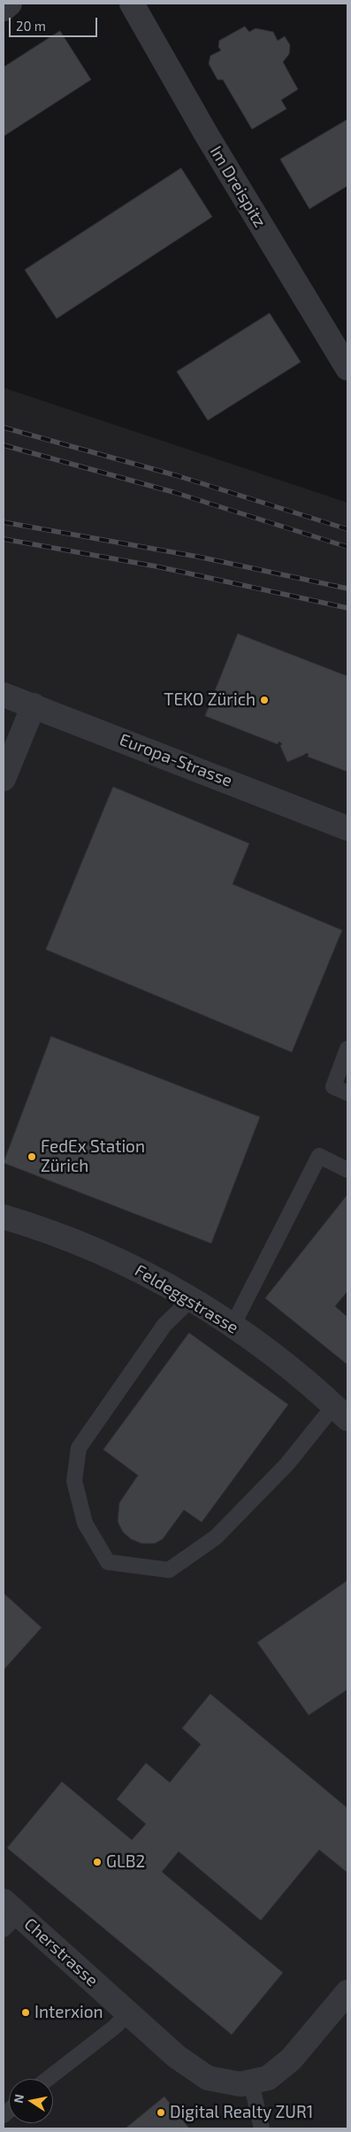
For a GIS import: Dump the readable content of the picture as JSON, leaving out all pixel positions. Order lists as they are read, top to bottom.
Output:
{
  "streets": {
    "street": [
      "Im Dreispitz",
      "Europa-Strasse",
      "Feldeggstrasse",
      "Cherstrasse"
    ]
  },
  "places": [
    "TEKO Zürich",
    "FedEx Station Zürich",
    "GLB2",
    "Interxion",
    "Digital Realty ZUR1"
  ],
  "scale_bar": "20 m",
  "north": "left"
}
